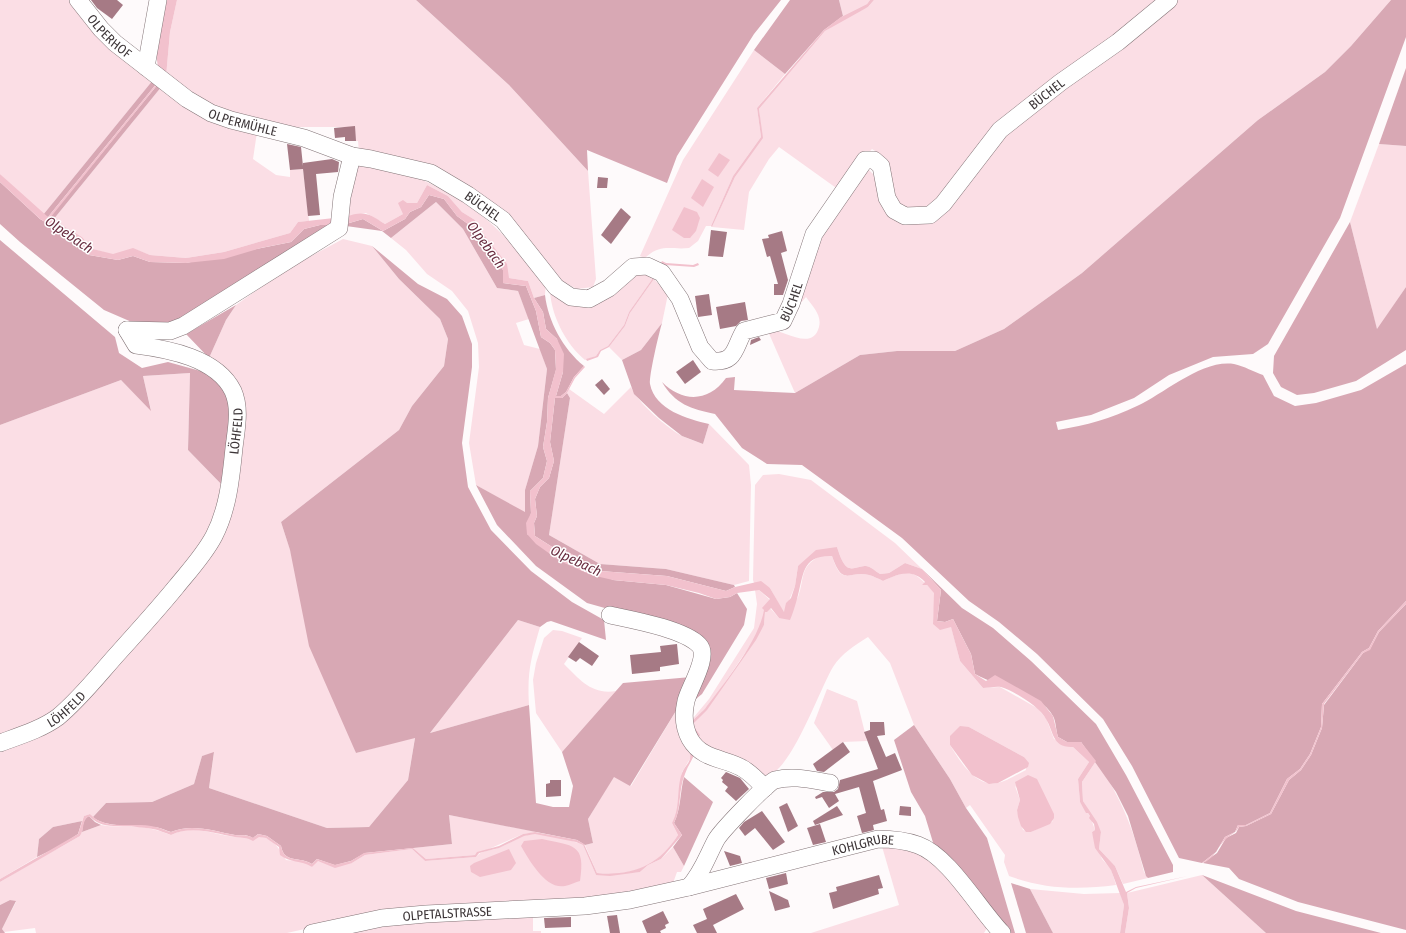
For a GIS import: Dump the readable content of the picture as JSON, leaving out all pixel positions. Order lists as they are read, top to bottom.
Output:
{
  "streets": {
    "street": [
      "OLPERHOF",
      "BÜCHEL",
      "OLPERMÜHLE",
      "LÖHFELD",
      "KOHLGRUBE",
      "OLPETALSTRASSE"
    ]
  },
  "crossings": [
    ["OLPERHOF", "OLPERMÜHLE"],
    ["BÜCHEL", "OLPERMÜHLE"],
    ["BÜCHEL", "LÖHFELD"],
    ["OLPERMÜHLE", "LÖHFELD"],
    ["KOHLGRUBE", "OLPETALSTRASSE"]
  ],
  "water": ["Olpebach"]
}
